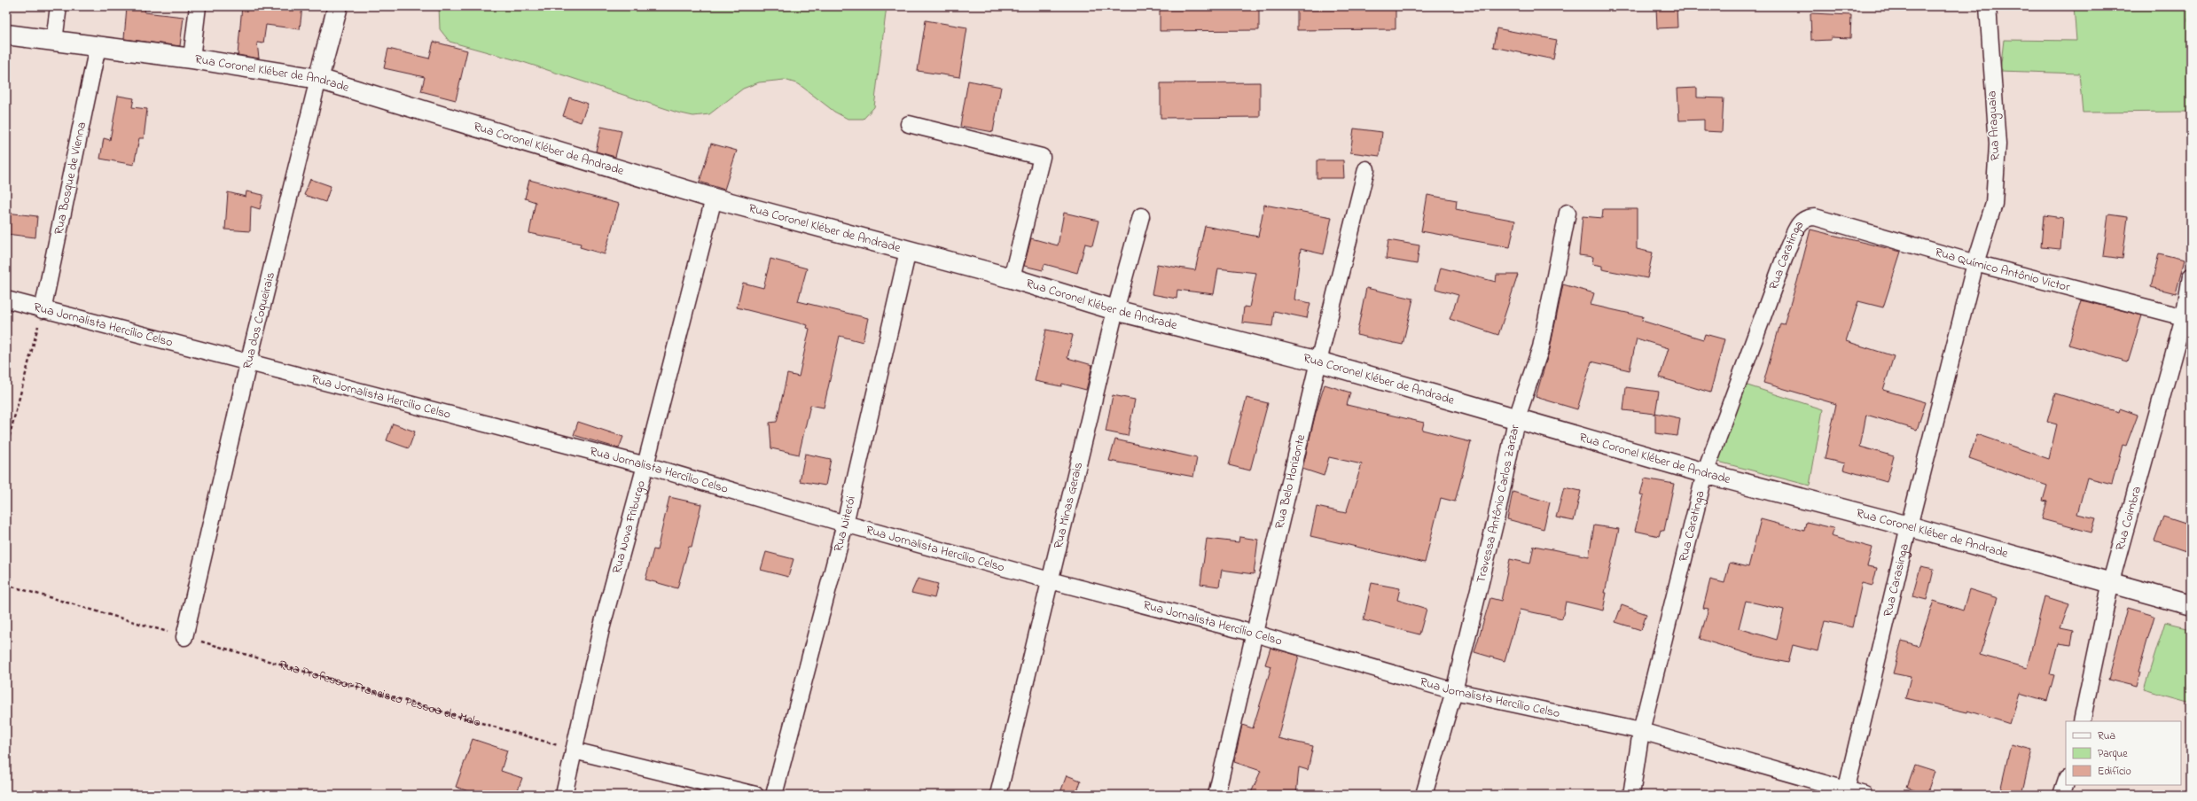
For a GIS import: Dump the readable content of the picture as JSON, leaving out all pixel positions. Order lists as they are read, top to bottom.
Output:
{
  "streets": {
    "main road": ["Rua Coronel Kléber de Andrade", "Rua dos Coqueirais"],
    "street": [
      "Rua Araguaia",
      "Rua Bosque de Vienna",
      "Rua Caratinga",
      "Rua Químico Antônio Victor",
      "Rua Jornalista Hercílio Celso",
      "Rua Belo Horizonte",
      "Travessa Antônio Carlos Zarzar",
      "Rua Minas Gerais",
      "Rua Coimbra",
      "Rua Niterói",
      "Rua Nova Friburgo",
      "Rua Carasinga"
    ],
    "path": ["Rua Professor Francisco Pessoa de Melo"]
  },
  "crossings": [
    ["Rua Coronel Kléber de Andrade", "Rua Bosque de Vienna"],
    ["Rua Coronel Kléber de Andrade", "Rua Caratinga"],
    ["Rua Coronel Kléber de Andrade", "Rua dos Coqueirais"],
    ["Rua Coronel Kléber de Andrade", "Rua Belo Horizonte"],
    ["Rua Coronel Kléber de Andrade", "Travessa Antônio Carlos Zarzar"],
    ["Rua Coronel Kléber de Andrade", "Rua Minas Gerais"],
    ["Rua Coronel Kléber de Andrade", "Rua Coimbra"],
    ["Rua Coronel Kléber de Andrade", "Rua Niterói"],
    ["Rua Coronel Kléber de Andrade", "Rua Nova Friburgo"],
    ["Rua Coronel Kléber de Andrade", "Rua Carasinga"],
    ["Rua Araguaia", "Rua Químico Antônio Victor"],
    ["Rua Araguaia", "Rua Carasinga"],
    ["Rua Bosque de Vienna", "Rua Jornalista Hercílio Celso"],
    ["Rua Caratinga", "Rua Químico Antônio Victor"],
    ["Rua Caratinga", "Rua Jornalista Hercílio Celso"],
    ["Rua Químico Antônio Victor", "Rua Coimbra"],
    ["Rua Químico Antônio Victor", "Rua Carasinga"],
    ["Rua dos Coqueirais", "Rua Jornalista Hercílio Celso"],
    ["Rua dos Coqueirais", "Rua Professor Francisco Pessoa de Melo"],
    ["Rua Jornalista Hercílio Celso", "Rua Belo Horizonte"],
    ["Rua Jornalista Hercílio Celso", "Travessa Antônio Carlos Zarzar"],
    ["Rua Jornalista Hercílio Celso", "Rua Minas Gerais"],
    ["Rua Jornalista Hercílio Celso", "Rua Niterói"],
    ["Rua Jornalista Hercílio Celso", "Rua Nova Friburgo"],
    ["Rua Jornalista Hercílio Celso", "Rua Carasinga"],
    ["Rua Nova Friburgo", "Rua Professor Francisco Pessoa de Melo"]
  ],
  "legend": ["Rua", "Parque", "Edifício"]
}
